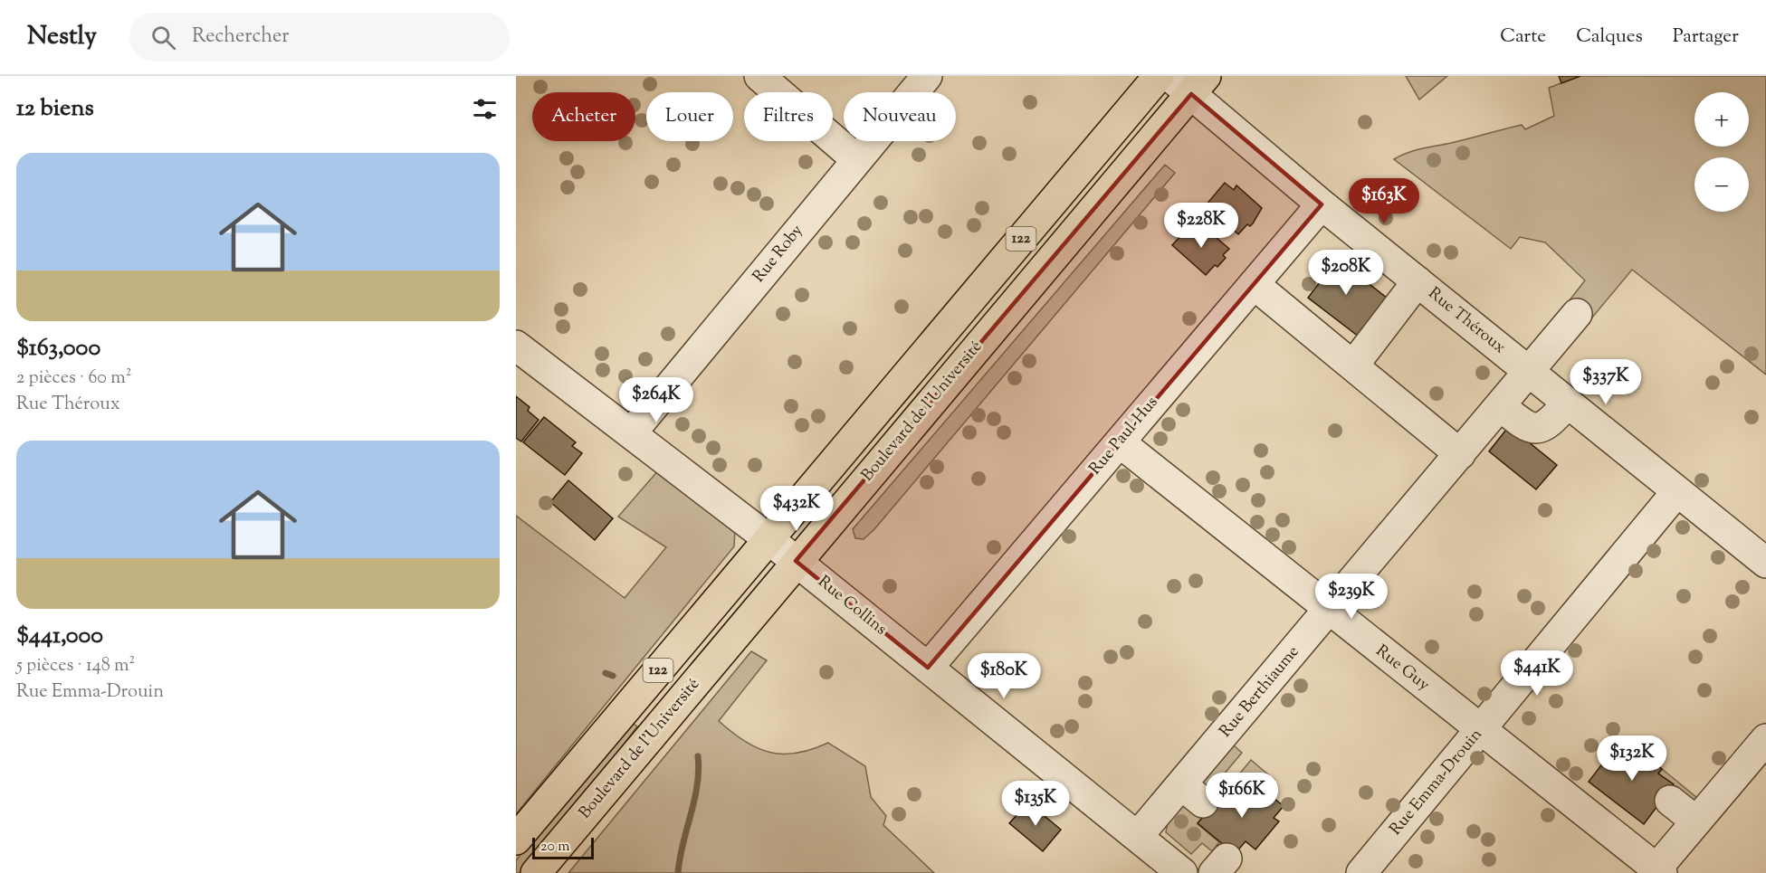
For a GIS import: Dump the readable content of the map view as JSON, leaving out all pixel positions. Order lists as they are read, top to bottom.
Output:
{
  "streets": {
    "main road": ["122", "Boulevard de l'Université"],
    "street": [
      "Rue Roby",
      "Rue Théroux",
      "Rue Paul-Hus",
      "Rue Collins",
      "Rue Guy",
      "Rue Berthiaume",
      "Rue Emma-Drouin"
    ]
  },
  "crossings": [
    ["122", "Rue Collins"],
    ["Rue Roby", "Rue Collins"],
    ["Rue Théroux", "Boulevard de l'Université"],
    ["Rue Théroux", "Rue Paul-Hus"],
    ["Rue Théroux", "Rue Berthiaume"],
    ["Rue Théroux", "Rue Emma-Drouin"],
    ["Boulevard de l'Université", "Rue Collins"],
    ["Rue Paul-Hus", "Rue Collins"],
    ["Rue Paul-Hus", "Rue Guy"],
    ["Rue Collins", "Rue Berthiaume"],
    ["Rue Guy", "Rue Berthiaume"],
    ["Rue Guy", "Rue Emma-Drouin"]
  ],
  "scale_bar": "20 m",
  "page": {
    "header": "Nestly",
    "search": "Rechercher",
    "nav": ["Carte", "Calques", "Partager"],
    "heading": "12 biens",
    "map_buttons": ["+", "−"],
    "chip": [
      "Acheter",
      "Louer",
      "Filtres",
      "Nouveau"
    ],
    "list": [
      {
        "name": "$163,000",
        "note": "2 pièces · 60 m² · Rue Théroux"
      },
      {
        "name": "$441,000",
        "note": "5 pièces · 148 m² · Rue Emma-Drouin"
      }
    ],
    "price": [
      "$163K",
      "$228K",
      "$208K",
      "$337K",
      "$264K",
      "$432K",
      "$239K",
      "$441K",
      "$180K",
      "$132K",
      "$166K",
      "$135K"
    ],
    "scale": "20 m"
  }
}
